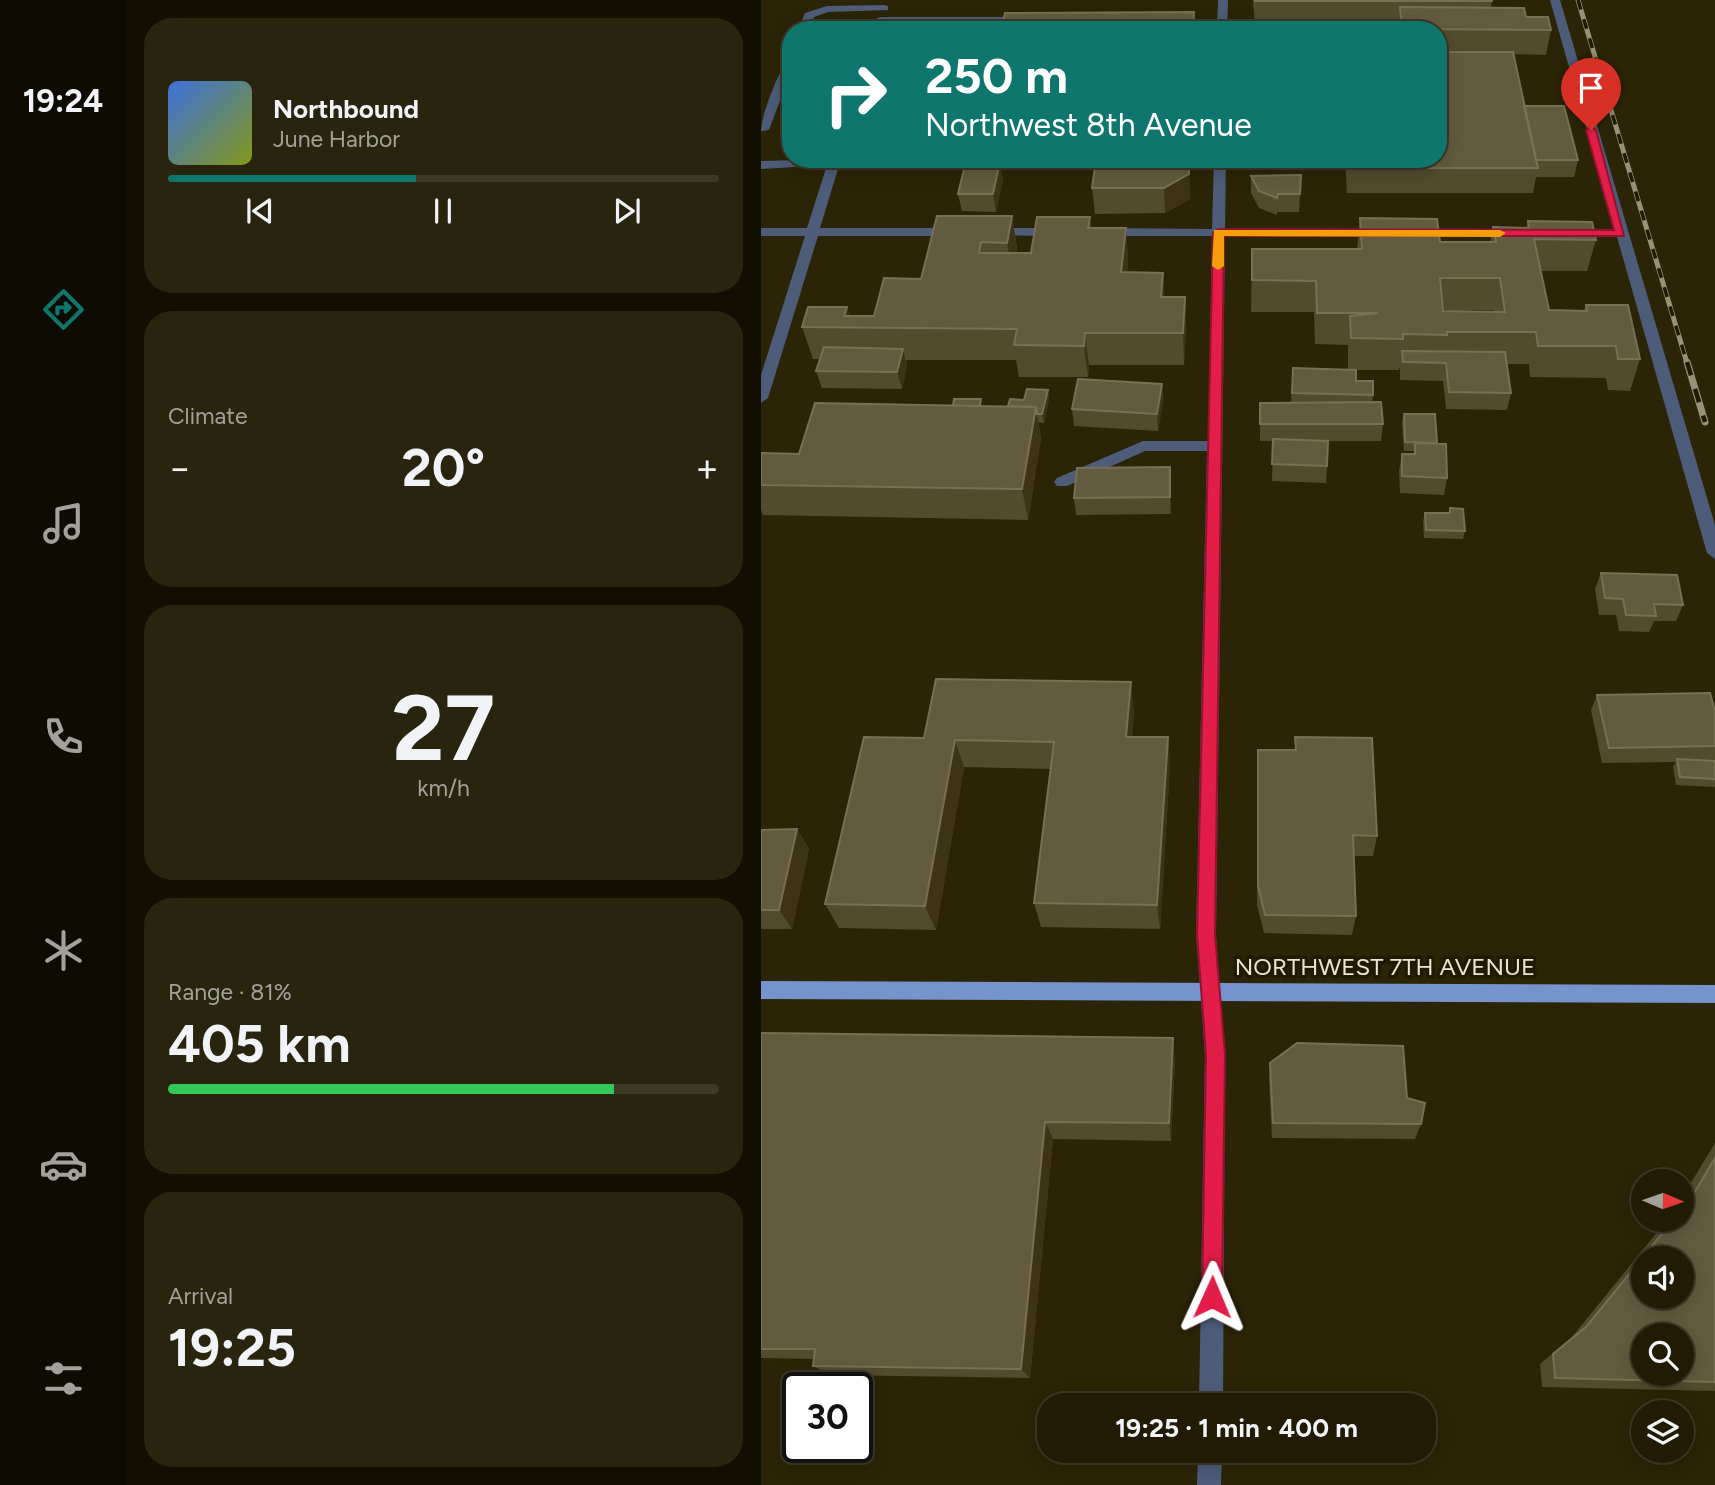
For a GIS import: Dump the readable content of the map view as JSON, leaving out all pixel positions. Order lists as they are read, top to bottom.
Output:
{
  "streets": {
    "main road": ["NORTHWEST 7TH AVENUE"]
  },
  "north": "right",
  "page": {
    "tabs": "19:24",
    "turn": ["250 m", "Northwest 8th Avenue"],
    "song": ["Northbound", "June Harbor"],
    "tile": [
      "Climate",
      ["27", "km/h"],
      ["Range · 81%", "405 km"],
      ["Arrival", "19:25"]
    ],
    "heat": ["−", "20°", "+"],
    "limit": "30",
    "trip": "19:25 · 1 min · 400 m"
  }
}
